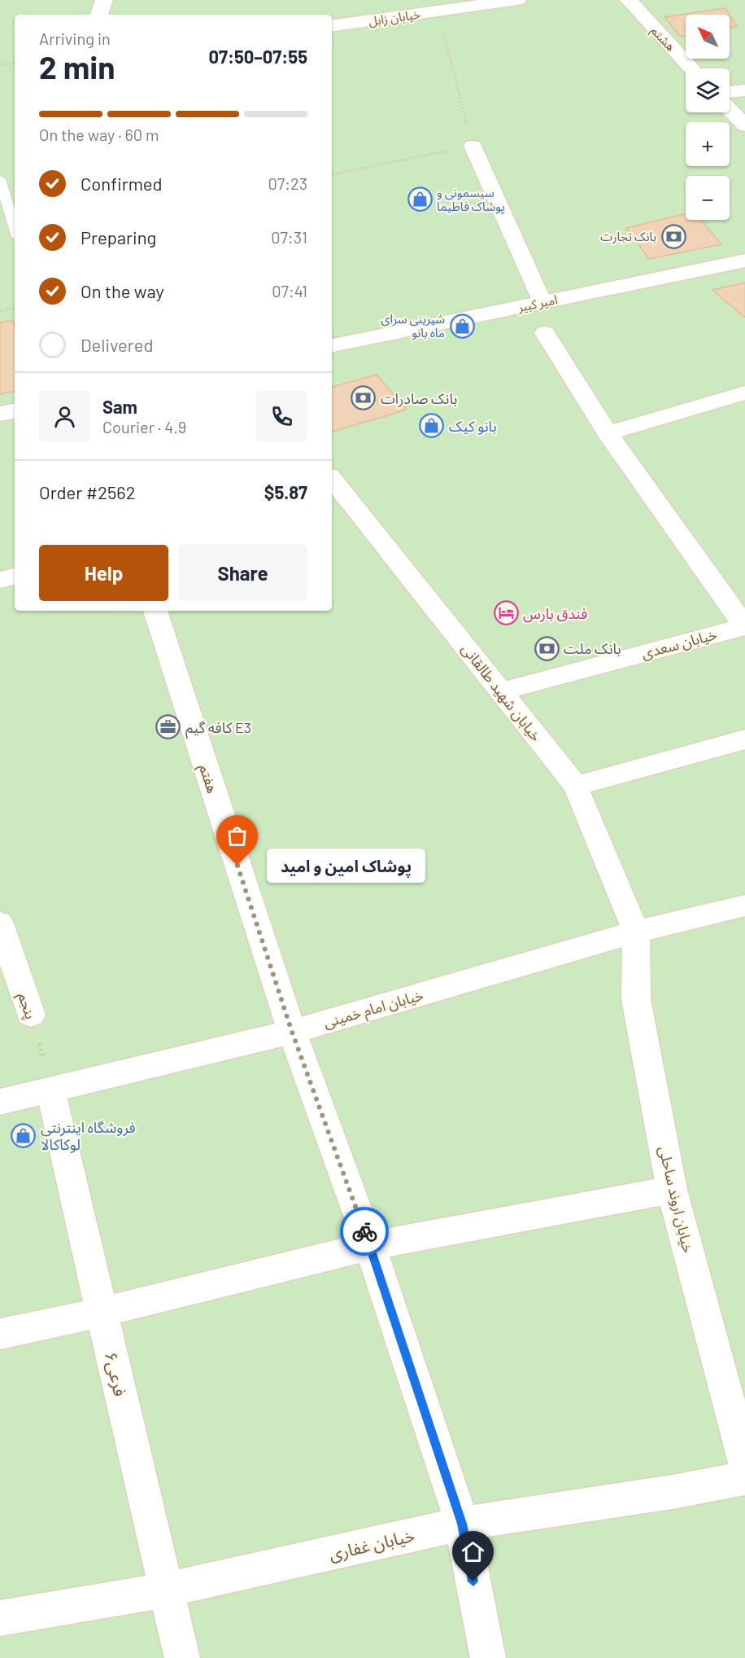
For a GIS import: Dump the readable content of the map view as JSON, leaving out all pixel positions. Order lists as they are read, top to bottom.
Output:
{
  "streets": {
    "street": [
      "خیابان زابل",
      "هشتم",
      "امیر کبیر",
      "خیابان سعدی",
      "خیابان شهيد طالقانی",
      "هفتم",
      "پنجم",
      "خیابان امام خمینی",
      "خیابان اروند ساحلی",
      "فرعی۶",
      "خیابان غفاری"
    ]
  },
  "crossings": [
    ["خیابان سعدی", "خیابان شهيد طالقانی"],
    ["خیابان شهيد طالقانی", "خیابان امام خمینی"],
    ["خیابان شهيد طالقانی", "خیابان اروند ساحلی"],
    ["هفتم", "خیابان امام خمینی"],
    ["هفتم", "خیابان غفاری"],
    ["پنجم", "خیابان امام خمینی"],
    ["پنجم", "فرعی۶"],
    ["خیابان امام خمینی", "خیابان اروند ساحلی"],
    ["خیابان امام خمینی", "فرعی۶"],
    ["فرعی۶", "خیابان غفاری"]
  ],
  "places": {
    "shop": [
      "سیسمونی و پوشاک فاطیما",
      "شیرینی سرای ماه بانو",
      "بانو کیک",
      "فروشگاه اینترنتی لوکاکالا"
    ],
    "bank": ["بانک تجارت", "بانک صادرات", "بانک ملت"],
    "hotel": ["فندق بارس"],
    "office": ["کافه گیم E3"],
    "other": ["پوشاک‌ امین و امید"]
  },
  "north": "top left",
  "page": {
    "map_buttons": ["+", "−"],
    "heading": ["2 min", "Arriving in", "07:50–07:55"],
    "panel": [
      "Sam",
      "Courier · 4.9",
      "Order #2562",
      "$5.87"
    ],
    "bar": "On the way · 60 m",
    "list": [
      ["Confirmed", "07:23"],
      ["Preparing", "07:31"],
      ["On the way", "07:41"],
      "Delivered"
    ],
    "buttons": ["Help", "Share"],
    "bubble": "پوشاک‌ امین و امید"
  }
}
